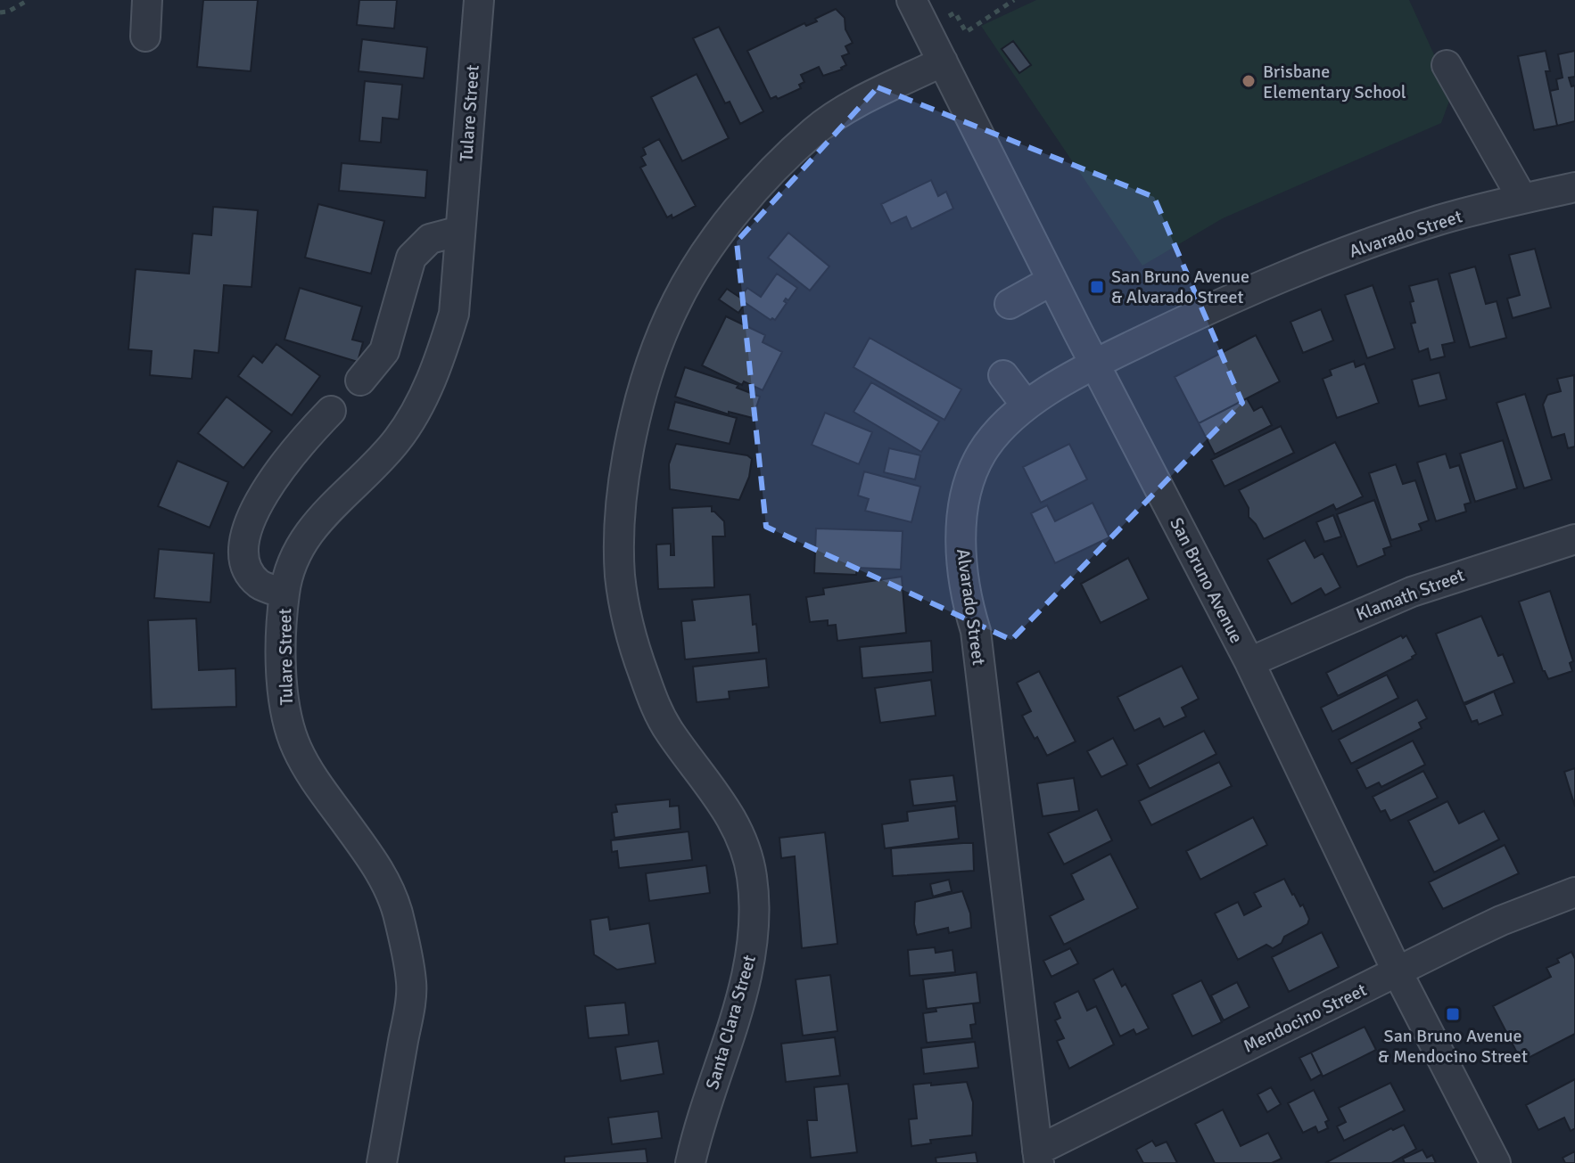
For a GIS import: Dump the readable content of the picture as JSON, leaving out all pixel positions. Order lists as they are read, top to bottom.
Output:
{
  "streets": {
    "street": [
      "Tulare Street",
      "Alvarado Street",
      "San Bruno Avenue",
      "Klamath Street",
      "Mendocino Street",
      "Santa Clara Street"
    ]
  },
  "crossings": [
    ["Alvarado Street", "San Bruno Avenue"],
    ["Alvarado Street", "Mendocino Street"],
    ["San Bruno Avenue", "Klamath Street"],
    ["San Bruno Avenue", "Mendocino Street"],
    ["San Bruno Avenue", "Santa Clara Street"]
  ],
  "places": {
    "other": ["Brisbane Elementary School"],
    "transit": ["San Bruno Avenue & Alvarado Street", "San Bruno Avenue & Mendocino Street"]
  }
}
